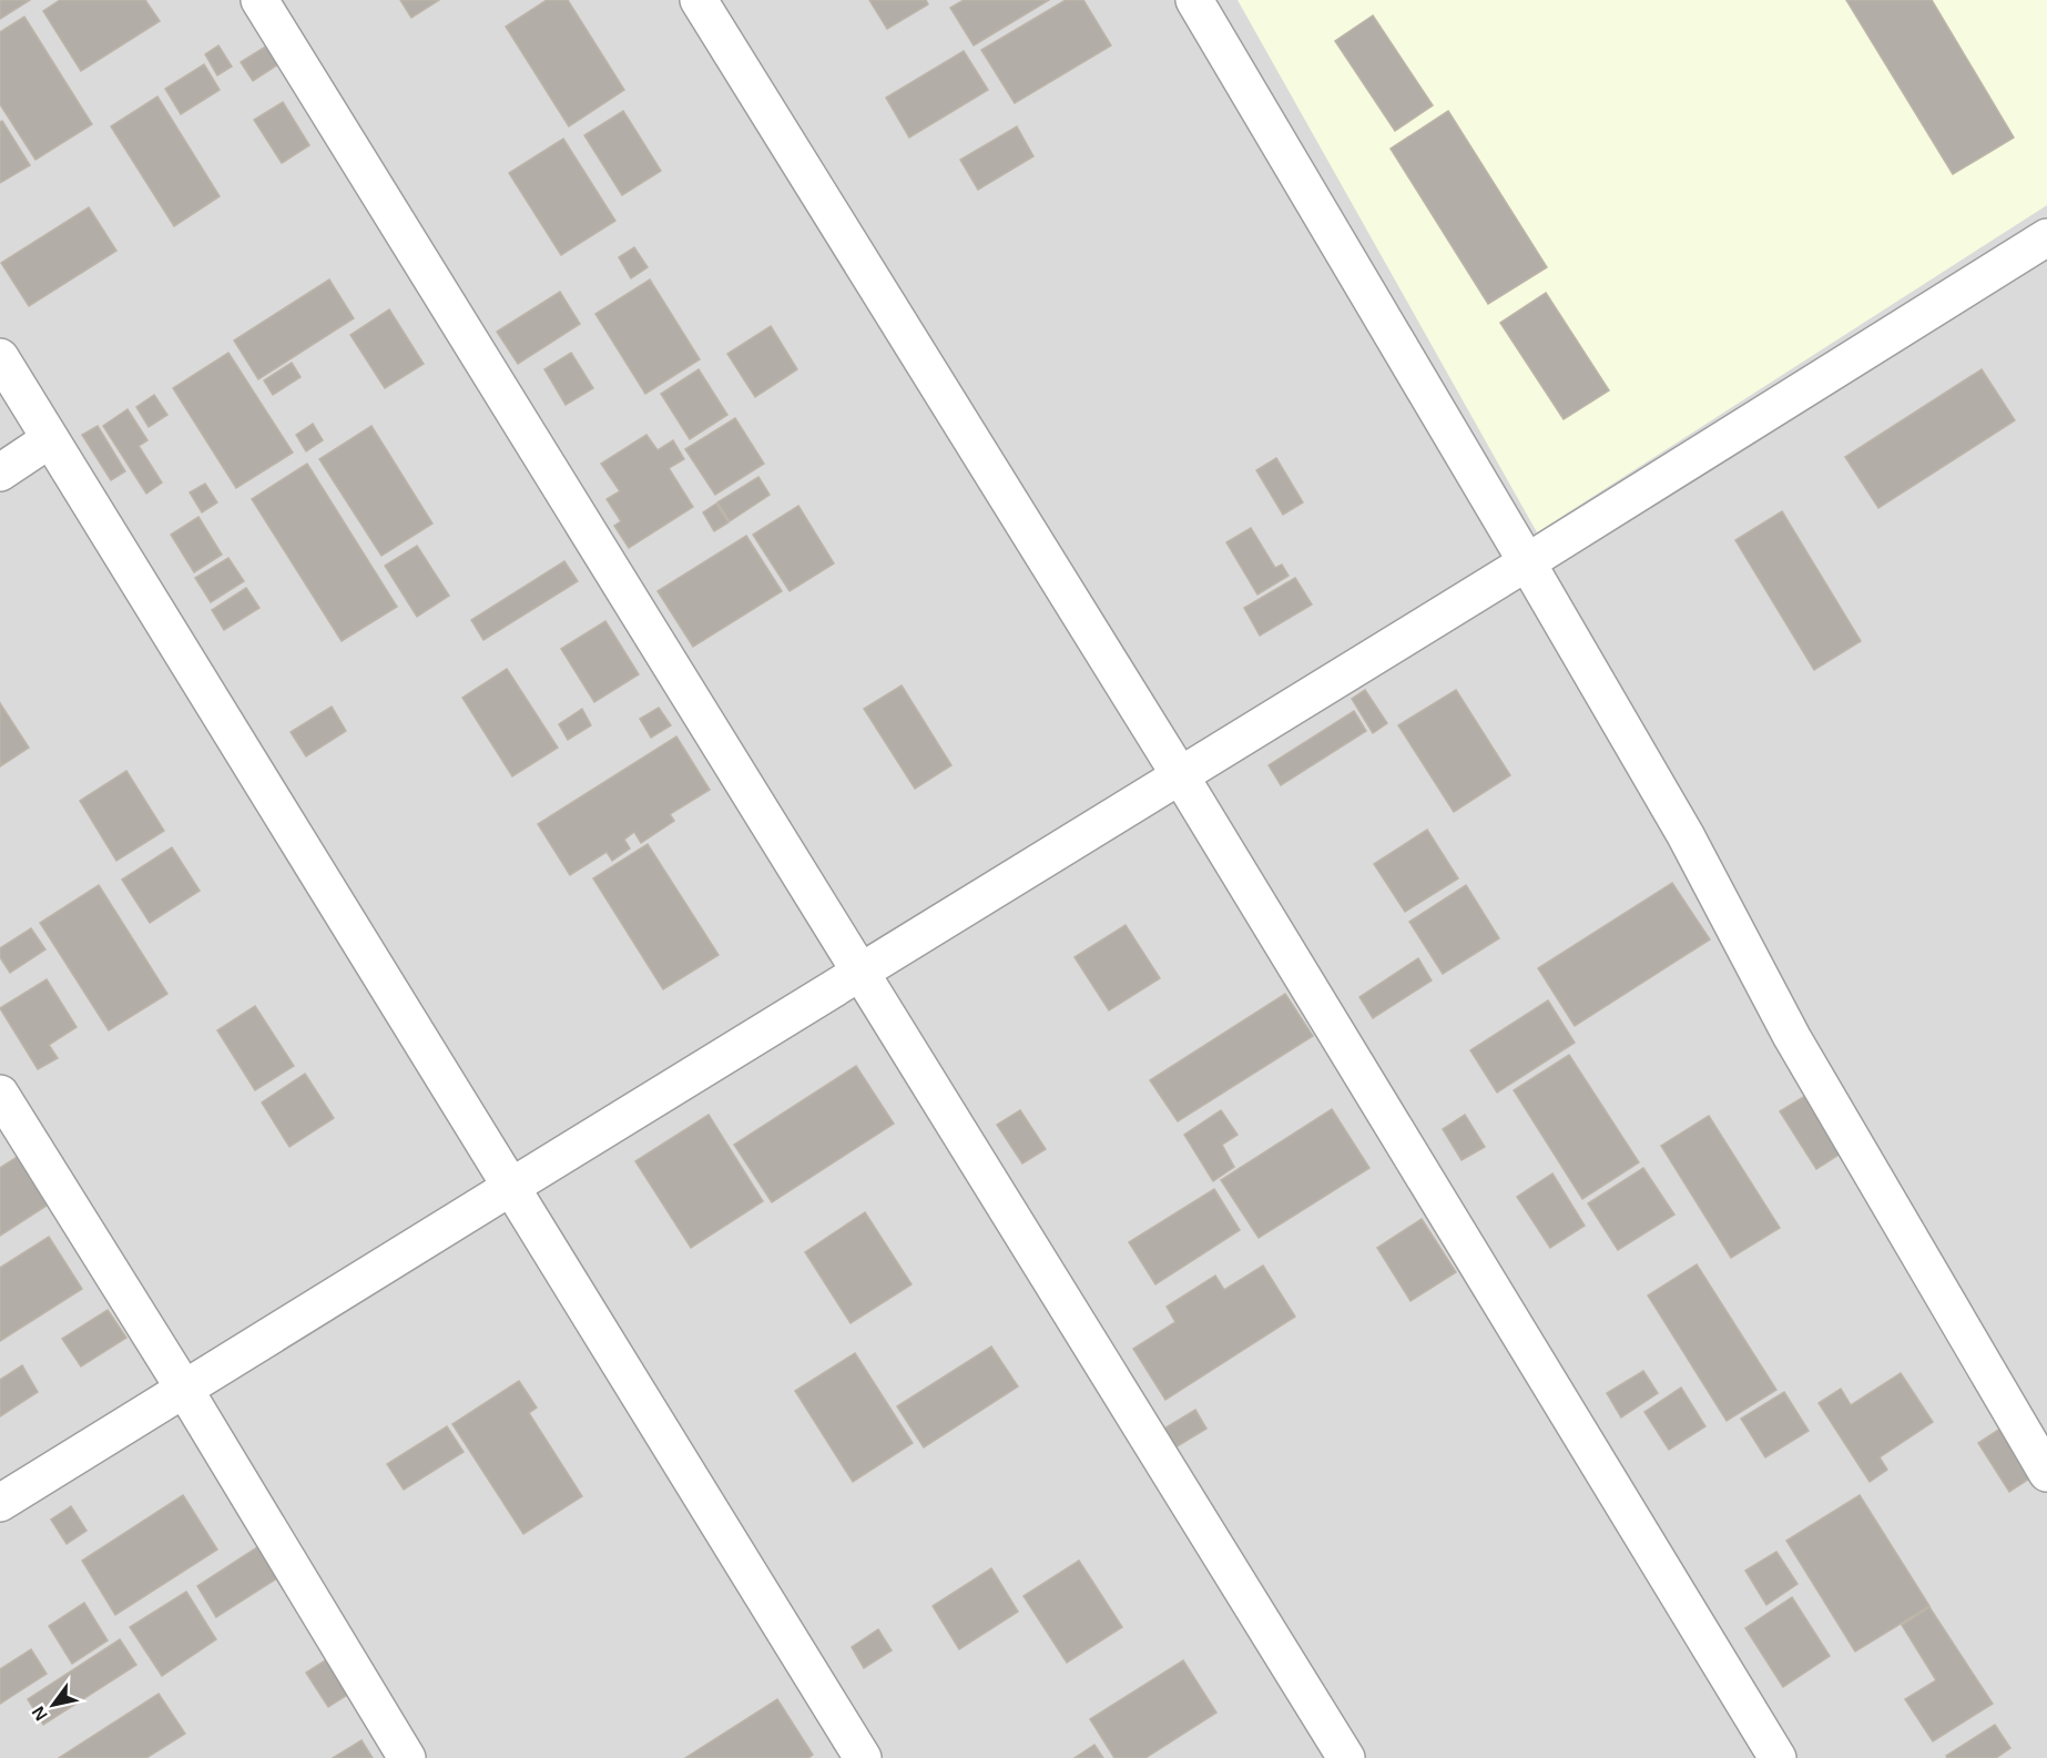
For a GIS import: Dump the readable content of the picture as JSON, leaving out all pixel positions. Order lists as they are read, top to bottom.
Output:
{
  "north": "bottom left"
}
